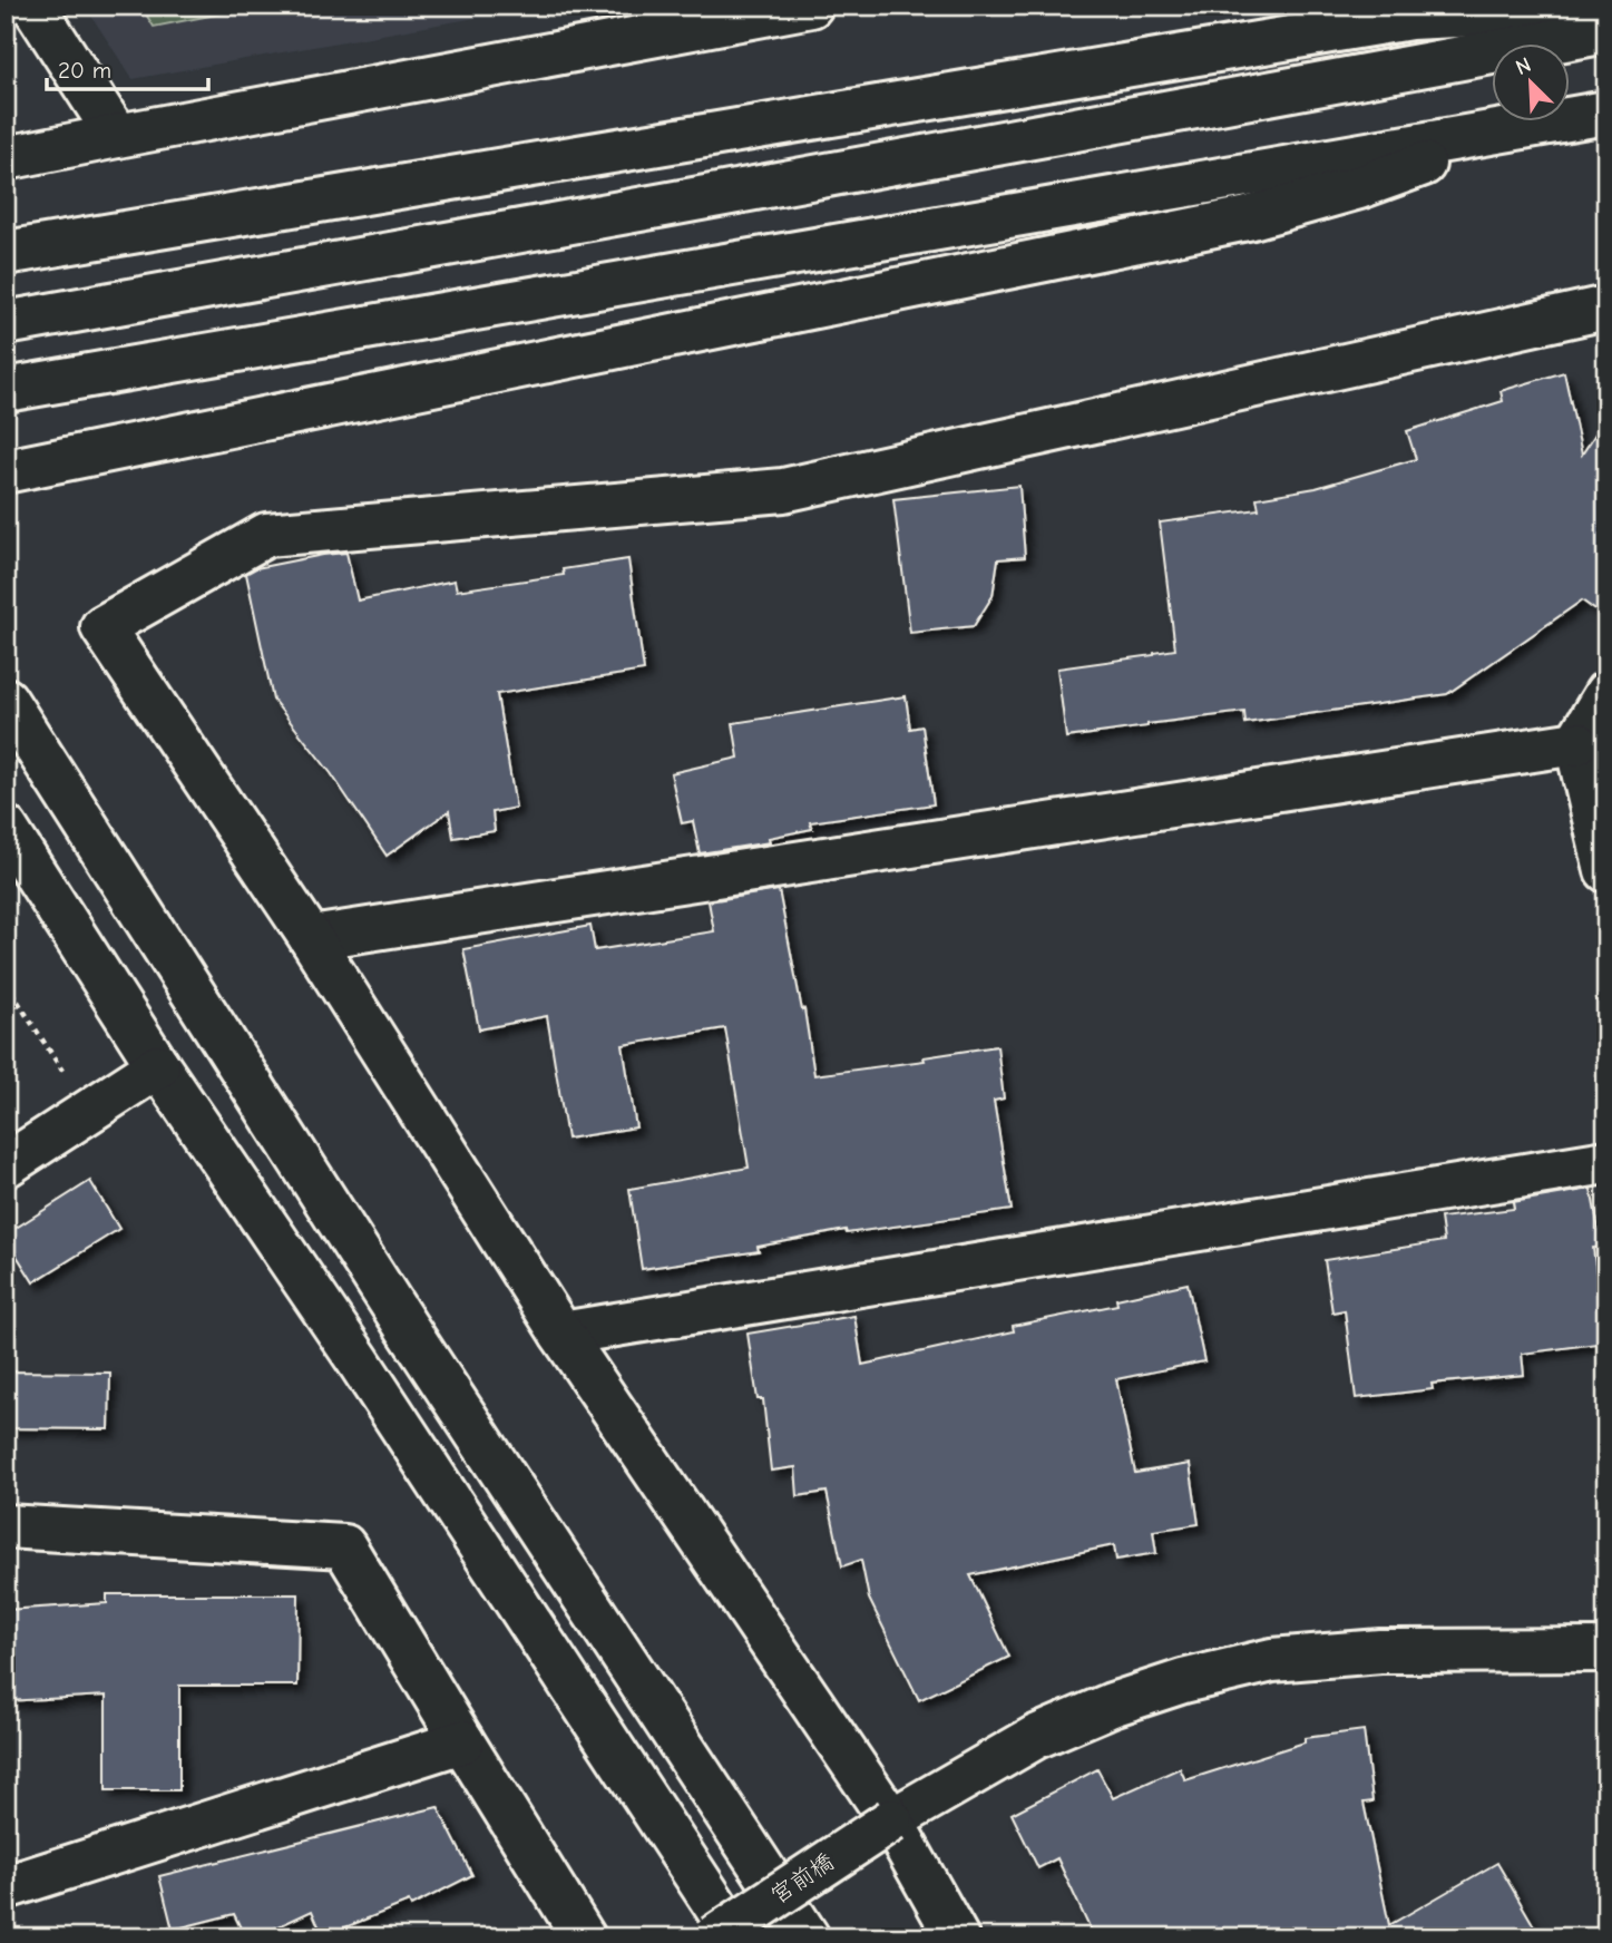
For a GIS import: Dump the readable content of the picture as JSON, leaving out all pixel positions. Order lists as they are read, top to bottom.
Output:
{
  "streets": {
    "street": ["宮前橋"]
  },
  "scale_bar": "20 m",
  "north": "top left"
}
